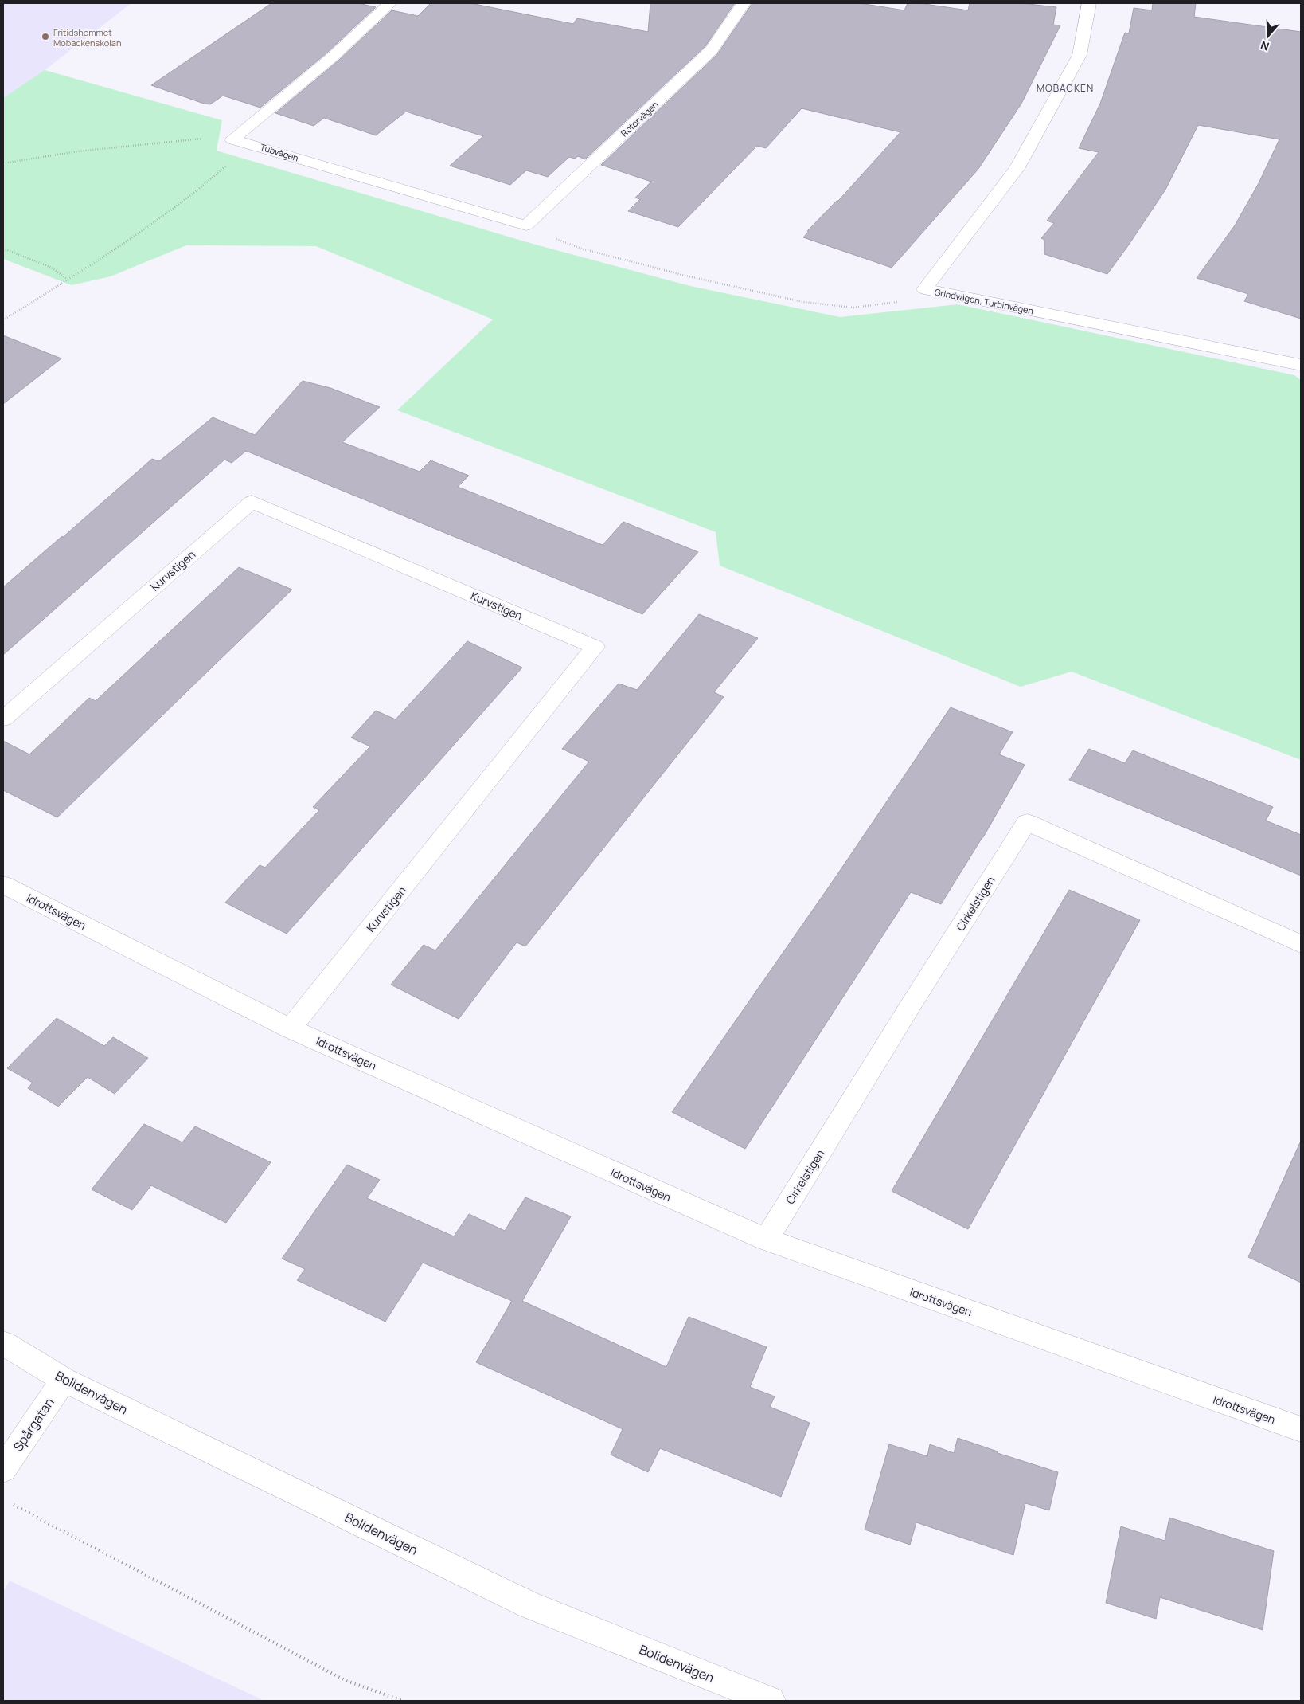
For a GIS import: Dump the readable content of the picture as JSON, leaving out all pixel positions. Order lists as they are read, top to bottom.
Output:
{
  "streets": {
    "street": [
      "Rotorvägen",
      "Tubvägen",
      "Grindvägen; Turbinvägen",
      "Kurvstigen",
      "Cirkelstigen",
      "Idrottsvägen",
      "Bolidenvägen",
      "Spårgatan"
    ]
  },
  "crossings": [
    ["Rotorvägen", "Tubvägen"],
    ["Kurvstigen", "Idrottsvägen"],
    ["Cirkelstigen", "Idrottsvägen"],
    ["Bolidenvägen", "Spårgatan"]
  ],
  "districts": ["MOBACKEN"],
  "places": ["Fritidshemmet Mobackenskolan"],
  "north": "bottom"
}
